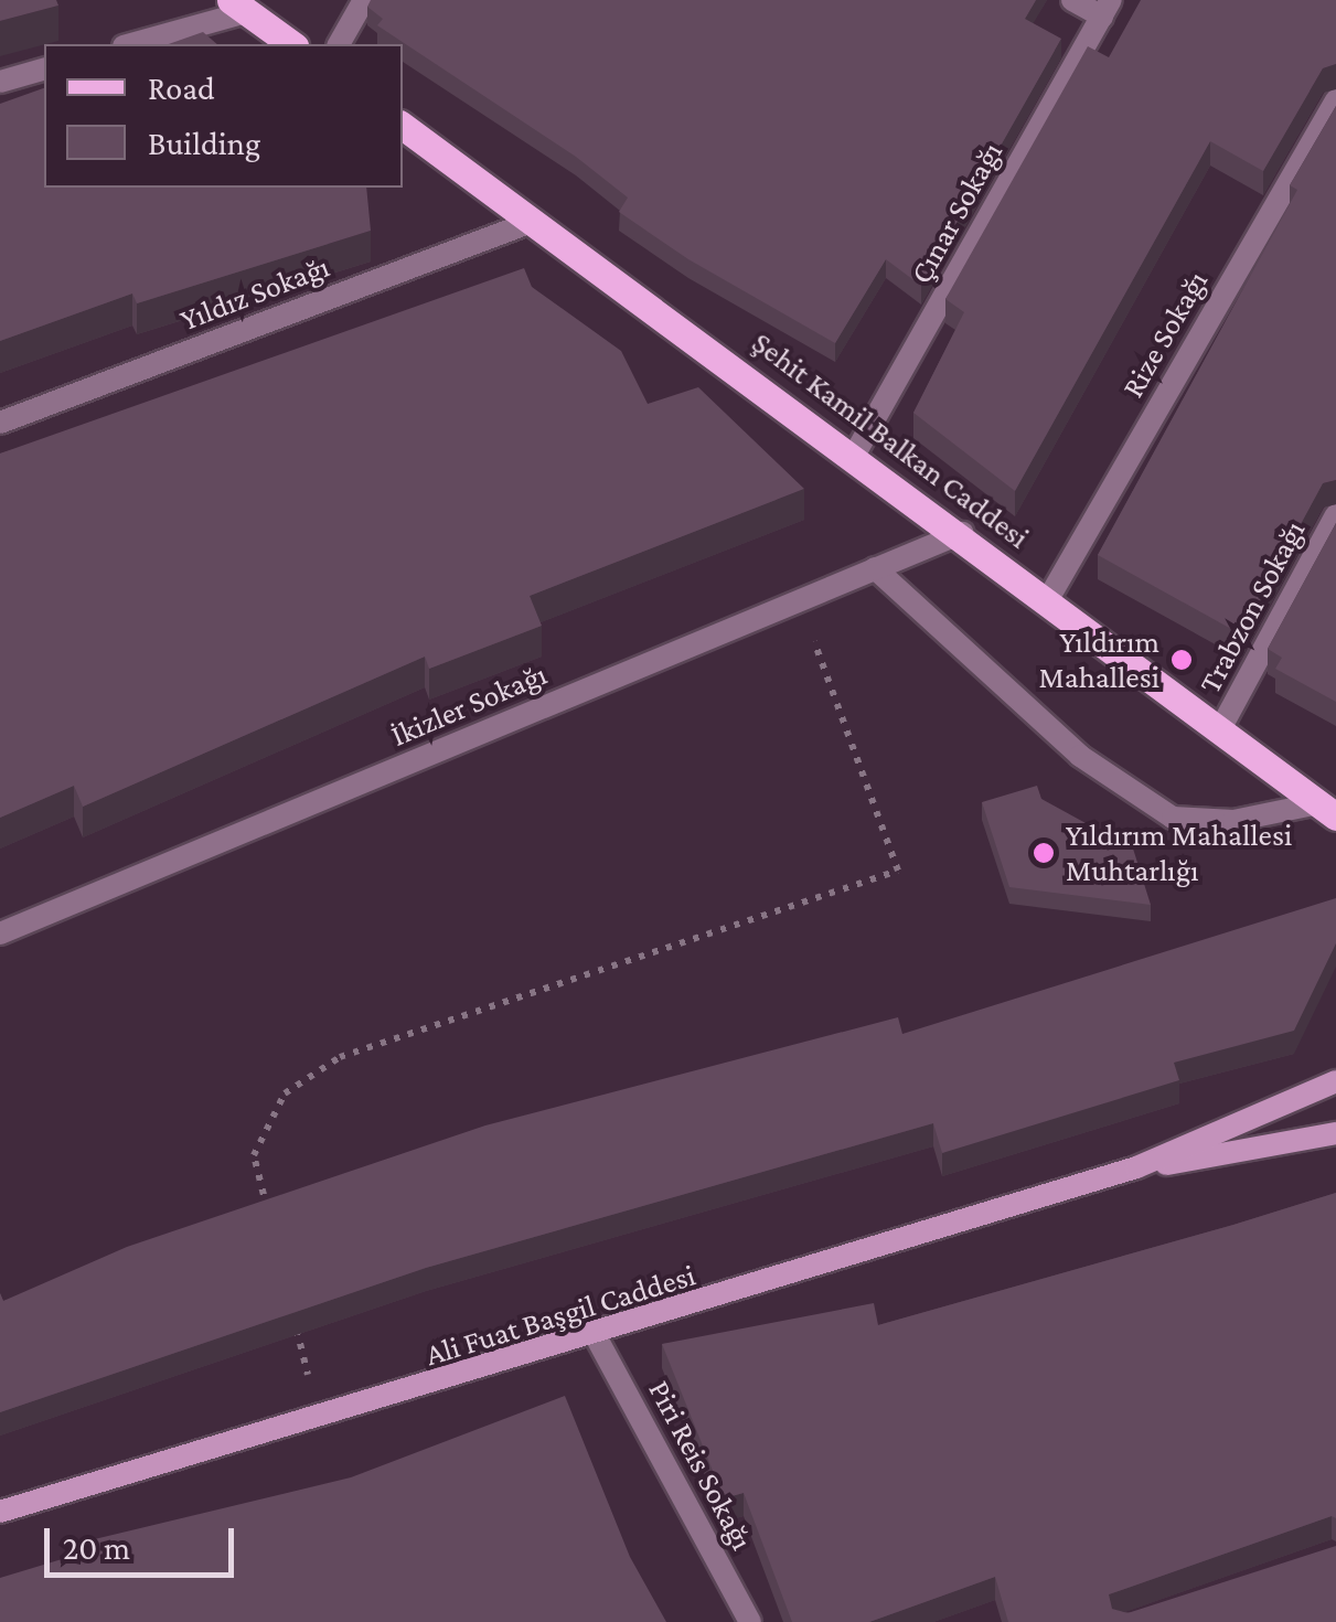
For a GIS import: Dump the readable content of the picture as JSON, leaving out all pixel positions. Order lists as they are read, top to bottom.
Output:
{
  "streets": {
    "main road": ["Şehit Kamil Balkan Caddesi", "Ali Fuat Başgil Caddesi"],
    "street": [
      "Çınar Sokağı",
      "Yıldız Sokağı",
      "Rize Sokağı",
      "Trabzon Sokağı",
      "İkizler Sokağı",
      "Piri Reis Sokağı"
    ]
  },
  "crossings": [
    ["Çınar Sokağı", "Şehit Kamil Balkan Caddesi"],
    ["Yıldız Sokağı", "Şehit Kamil Balkan Caddesi"],
    ["Rize Sokağı", "Şehit Kamil Balkan Caddesi"],
    ["Şehit Kamil Balkan Caddesi", "Trabzon Sokağı"],
    ["Şehit Kamil Balkan Caddesi", "İkizler Sokağı"],
    ["Ali Fuat Başgil Caddesi", "Piri Reis Sokağı"]
  ],
  "places": ["Yıldırım Mahallesi", "Yıldırım Mahallesi Muhtarlığı"],
  "legend": ["Road", "Building"],
  "scale_bar": "20 m"
}
